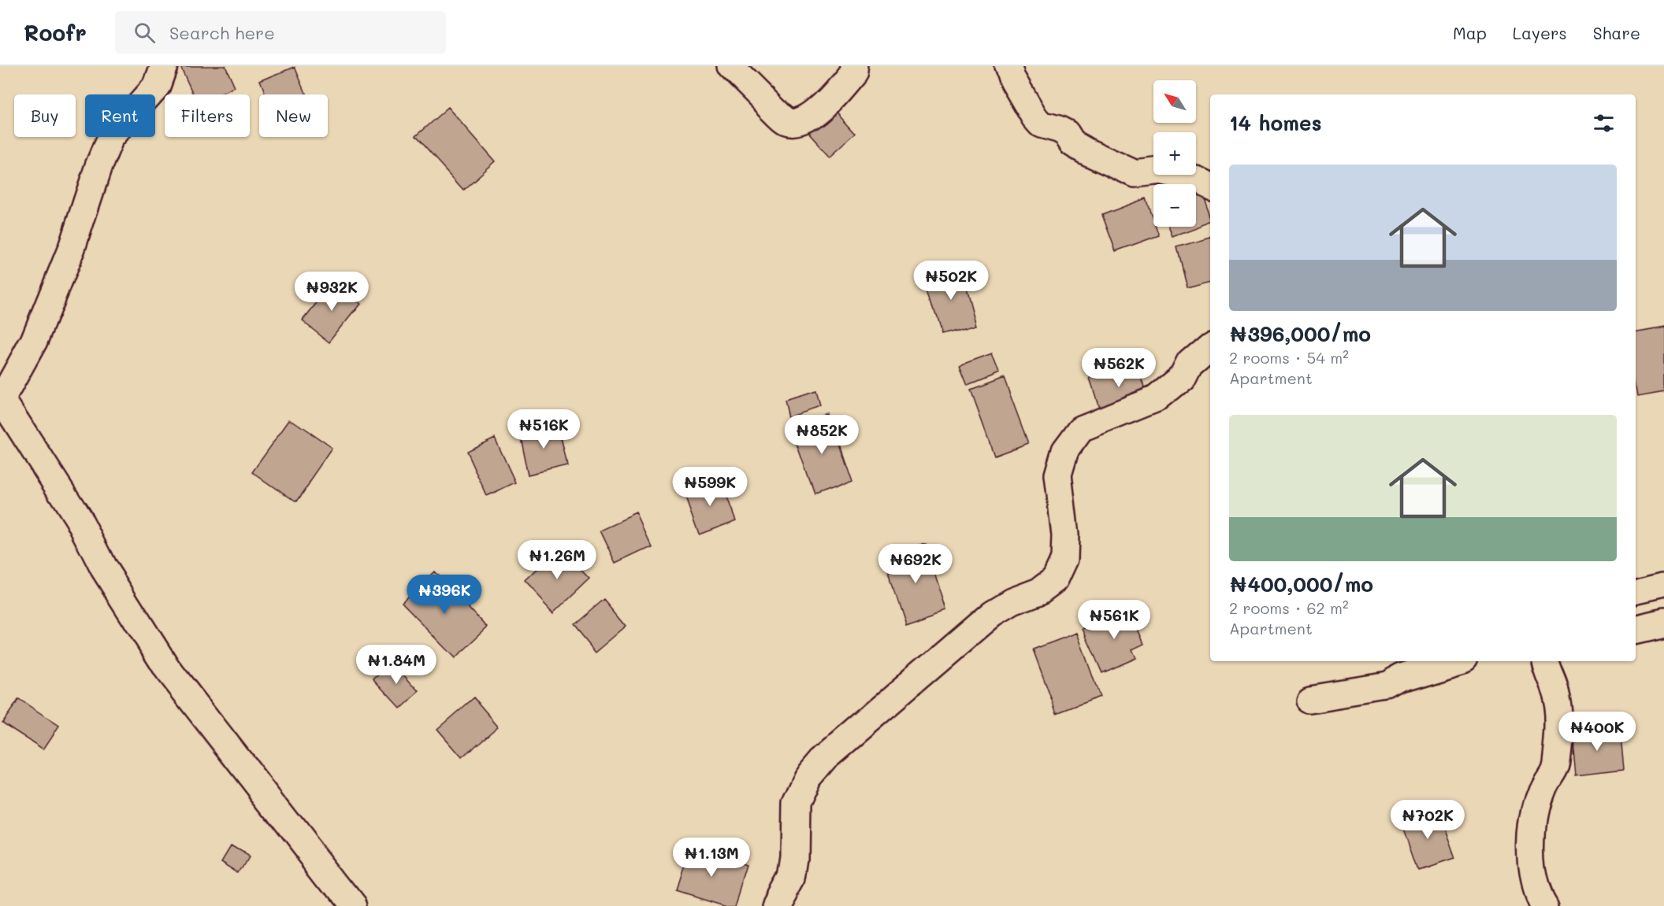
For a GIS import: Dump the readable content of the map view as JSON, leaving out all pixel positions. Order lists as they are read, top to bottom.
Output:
{
  "north": "top left",
  "page": {
    "header": "Roofr",
    "search": "Search here",
    "nav": ["Map", "Layers", "Share"],
    "map_buttons": ["+", "−"],
    "chip": [
      "Buy",
      "Rent",
      "Filters",
      "New"
    ],
    "heading": "14 homes",
    "list": [
      {
        "name": "₦396,000/mo",
        "note": "2 rooms · 54 m² · Apartment"
      },
      {
        "name": "₦400,000/mo",
        "note": "2 rooms · 62 m² · Apartment"
      }
    ],
    "price": [
      "₦502K",
      "₦932K",
      "₦562K",
      "₦516K",
      "₦852K",
      "₦599K",
      "₦1.26M",
      "₦692K",
      "₦396K",
      "₦561K",
      "₦1.84M",
      "₦400K",
      "₦702K",
      "₦1.13M"
    ]
  }
}
